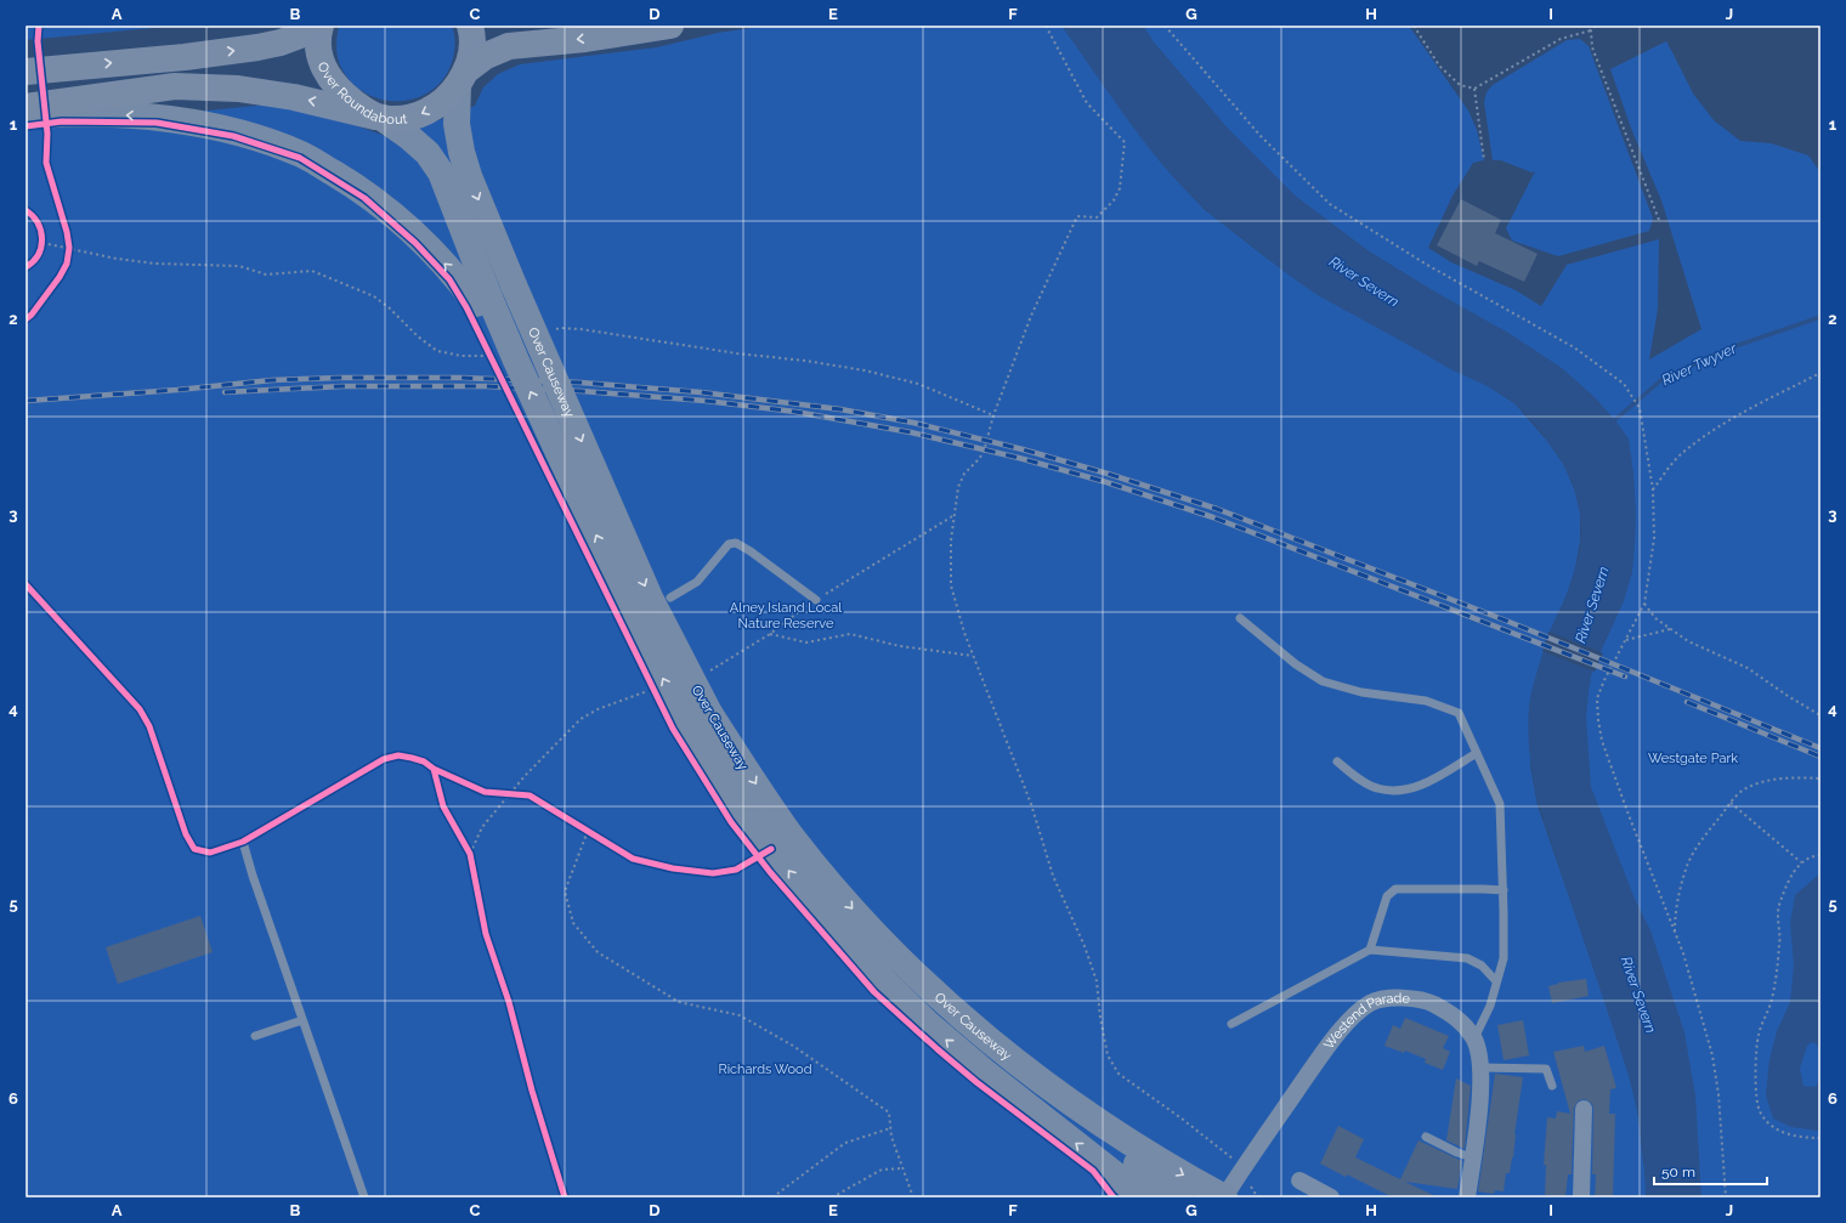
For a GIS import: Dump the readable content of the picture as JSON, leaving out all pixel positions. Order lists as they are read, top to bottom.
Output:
{
  "streets": {
    "highway": ["Over Roundabout"],
    "main road": ["Over Causeway"],
    "street": ["Westend Parade"]
  },
  "crossings": [
    ["Over Roundabout", "Over Causeway"],
    ["Over Causeway", "Westend Parade"]
  ],
  "water": ["River Severn", "River Twyver"],
  "parks": ["Alney Island Local Nature Reserve", "Westgate Park", "Richards Wood"],
  "scale_bar": "50 m",
  "grid": {
    "columns": [
      "A",
      "B",
      "C",
      "D",
      "E",
      "F",
      "G",
      "H",
      "I",
      "J"
    ],
    "rows": [
      "1",
      "2",
      "3",
      "4",
      "5",
      "6"
    ]
  }
}
